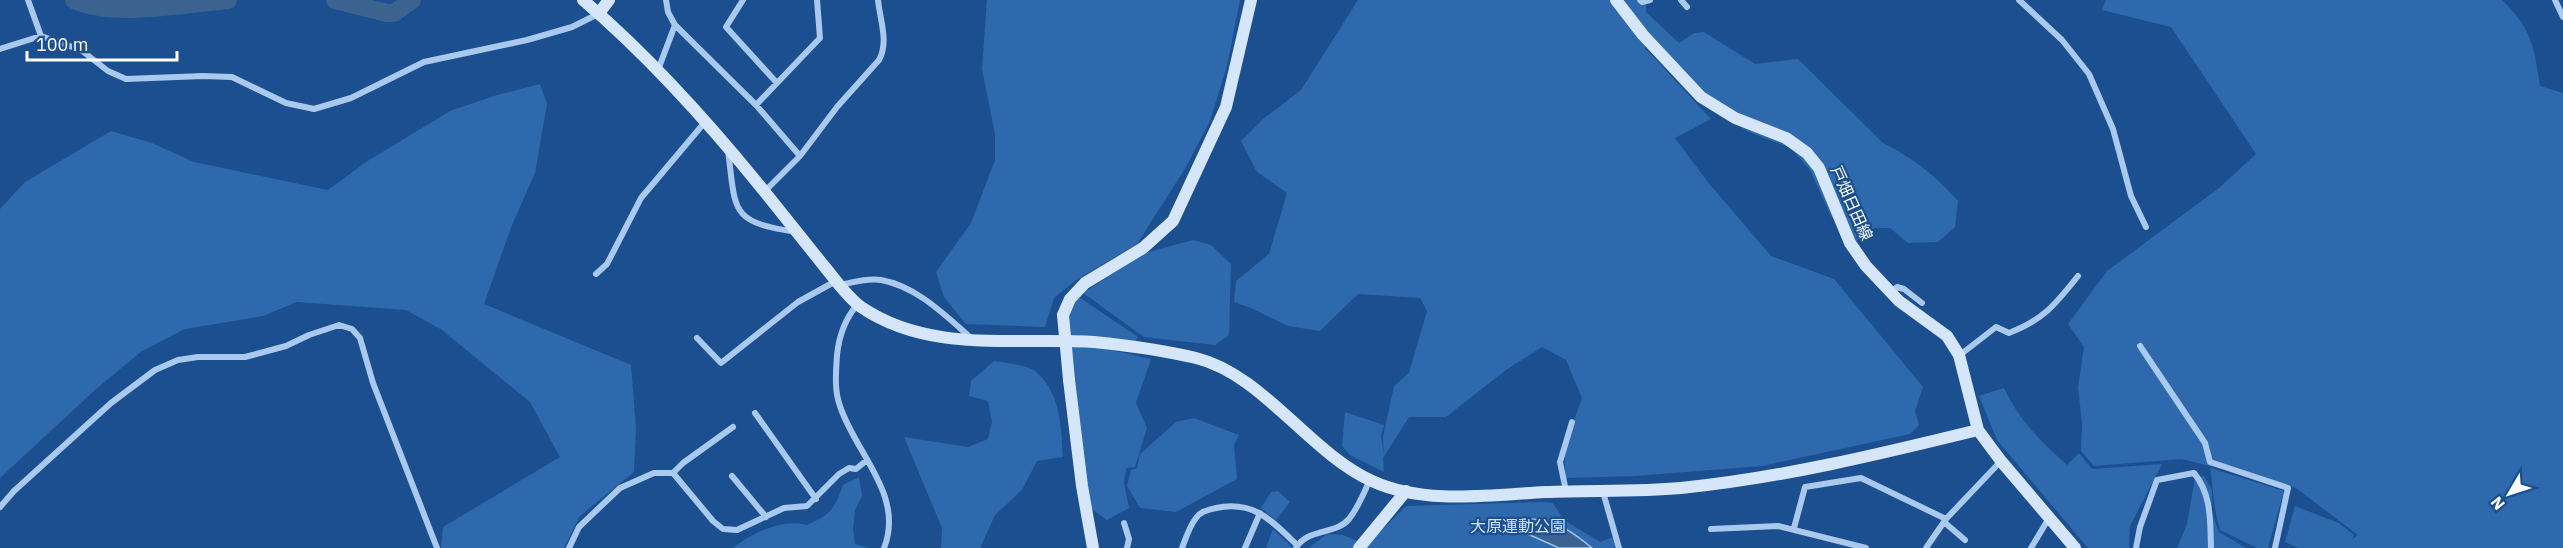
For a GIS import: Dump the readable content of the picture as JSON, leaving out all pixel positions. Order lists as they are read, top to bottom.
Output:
{
  "streets": {
    "street": ["戸畑日田線"]
  },
  "parks": ["大原運動公園"],
  "scale_bar": "100 m",
  "north": "bottom left"
}
